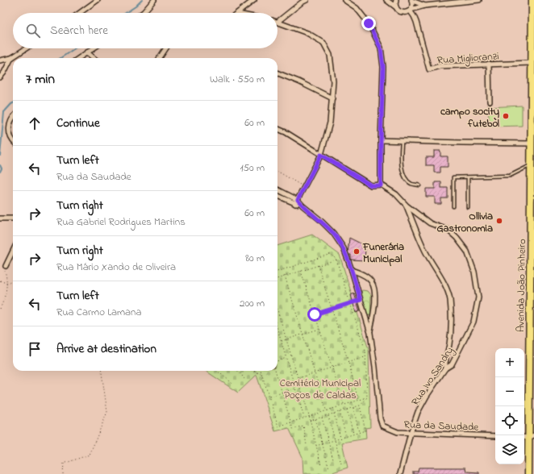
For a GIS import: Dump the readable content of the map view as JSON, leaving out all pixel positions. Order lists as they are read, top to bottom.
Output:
{
  "streets": {
    "main road": ["Avenida João Pinheiro"],
    "street": ["Rua Miglioranzi", "Rua Ivo Sandry", "Rua da Saudade"]
  },
  "crossings": [
    ["Rua Miglioranzi", "Avenida João Pinheiro"],
    ["Rua Ivo Sandry", "Rua da Saudade"]
  ],
  "parks": ["Cemitério Municipal Poços de Caldas"],
  "places": ["campo socity futebol", "Ollivia Gastronomia", "Funerária Municipal"],
  "page": {
    "search": "Search here",
    "heading": ["7 min", "Walk · 550 m"],
    "list": [
      ["Continue", "60 m"],
      ["Turn left", "Rua da Saudade", "150 m"],
      ["Turn right", "Rua Gabriel Rodrigues Martins", "60 m"],
      ["Turn right", "Rua Mário Xando de Oliveira", "80 m"],
      ["Turn left", "Rua Carmo Lamana", "200 m"],
      "Arrive at destination"
    ],
    "map_buttons": ["+", "−"]
  }
}
